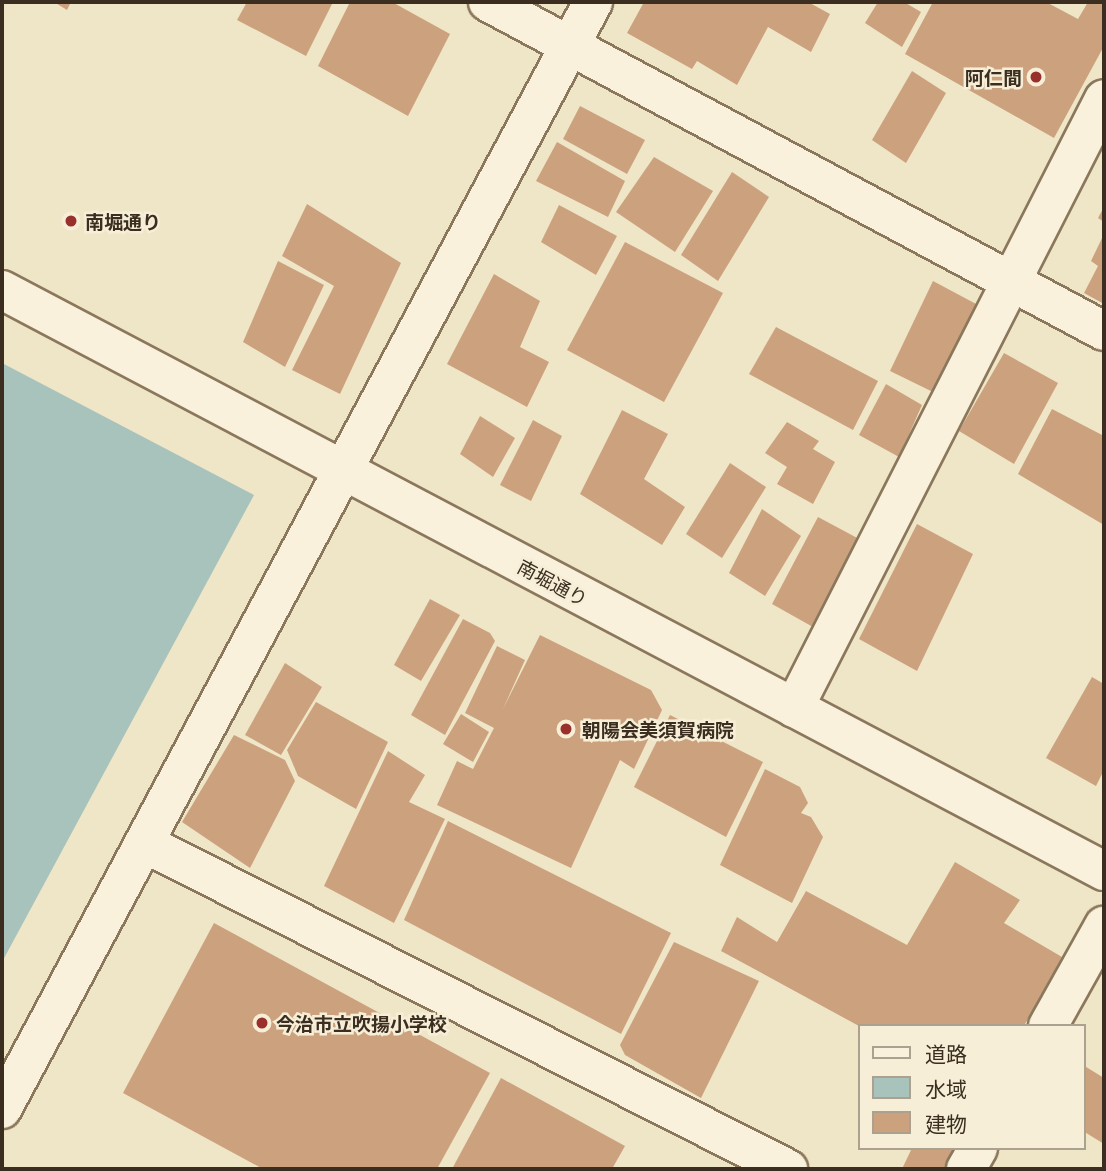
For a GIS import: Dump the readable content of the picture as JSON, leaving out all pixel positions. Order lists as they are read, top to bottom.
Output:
{
  "streets": {
    "street": ["南堀通り"]
  },
  "places": [
    "阿仁間",
    "南堀通り",
    "朝陽会美須賀病院",
    "今治市立吹揚小学校"
  ],
  "legend": ["道路", "水域", "建物"]
}
